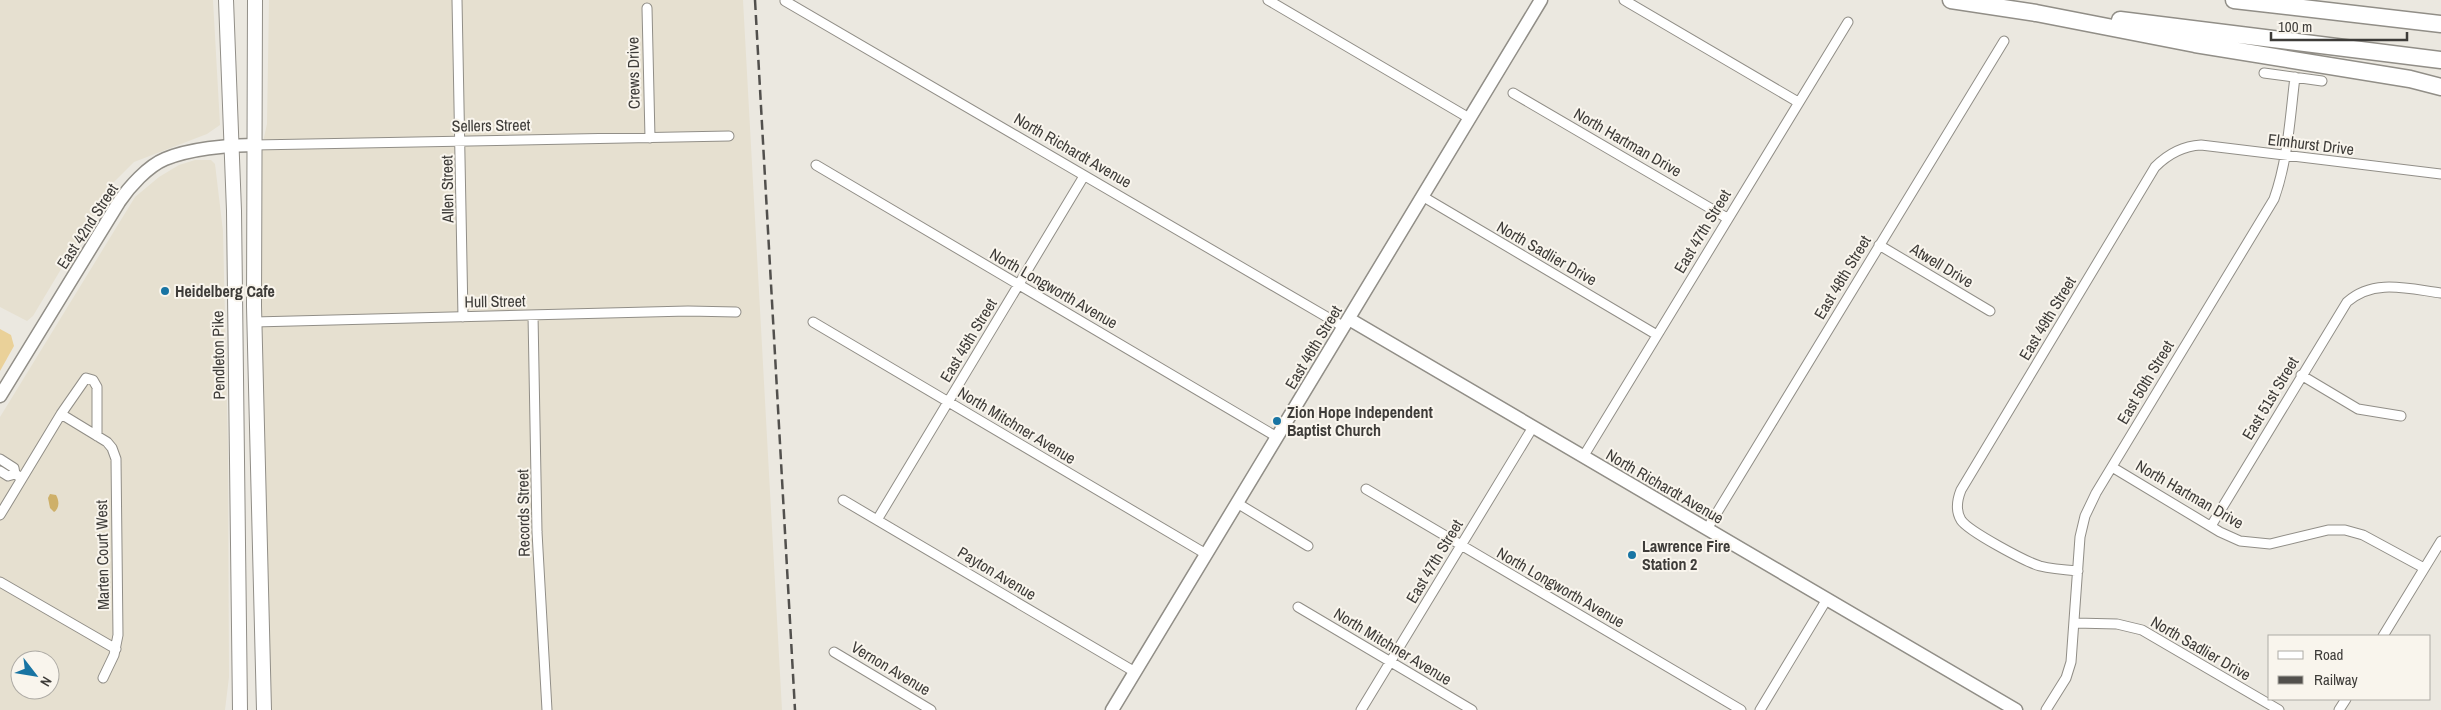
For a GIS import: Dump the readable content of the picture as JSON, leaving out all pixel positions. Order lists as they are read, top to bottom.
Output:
{
  "streets": {
    "main road": ["Pendleton Pike"],
    "street": [
      "Crews Drive",
      "Sellers Street",
      "North Hartman Drive",
      "Elmhurst Drive",
      "North Richardt Avenue",
      "Allen Street",
      "East 42nd Street",
      "East 47th Street",
      "North Sadlier Drive",
      "Atwell Drive",
      "East 48th Street",
      "North Longworth Avenue",
      "Hull Street",
      "East 49th Street",
      "East 45th Street",
      "East 46th Street",
      "East 50th Street",
      "East 51st Street",
      "North Mitchner Avenue",
      "Records Street",
      "Marten Court West",
      "Payton Avenue",
      "Vernon Avenue"
    ]
  },
  "crossings": [
    ["Crews Drive", "Sellers Street"],
    ["Sellers Street", "Allen Street"],
    ["Sellers Street", "East 42nd Street"],
    ["North Hartman Drive", "East 47th Street"],
    ["North Hartman Drive", "East 50th Street"],
    ["North Hartman Drive", "East 51st Street"],
    ["Elmhurst Drive", "East 49th Street"],
    ["Elmhurst Drive", "East 50th Street"],
    ["North Richardt Avenue", "East 47th Street"],
    ["North Richardt Avenue", "East 48th Street"],
    ["North Richardt Avenue", "East 45th Street"],
    ["North Richardt Avenue", "East 46th Street"],
    ["Allen Street", "Hull Street"],
    ["East 42nd Street", "Pendleton Pike"],
    ["East 47th Street", "North Sadlier Drive"],
    ["East 47th Street", "North Longworth Avenue"],
    ["East 47th Street", "North Mitchner Avenue"],
    ["North Sadlier Drive", "East 46th Street"],
    ["North Sadlier Drive", "East 50th Street"],
    ["Atwell Drive", "East 48th Street"],
    ["North Longworth Avenue", "East 45th Street"],
    ["North Longworth Avenue", "East 46th Street"],
    ["Hull Street", "Records Street"],
    ["East 49th Street", "East 50th Street"],
    ["East 45th Street", "North Mitchner Avenue"],
    ["East 45th Street", "Payton Avenue"],
    ["East 46th Street", "North Mitchner Avenue"],
    ["East 46th Street", "Payton Avenue"]
  ],
  "places": ["Heidelberg Cafe", "Zion Hope Independent Baptist Church", "Lawrence Fire Station 2"],
  "legend": ["Road", "Railway"],
  "scale_bar": "100 m",
  "north": "bottom right"
}
